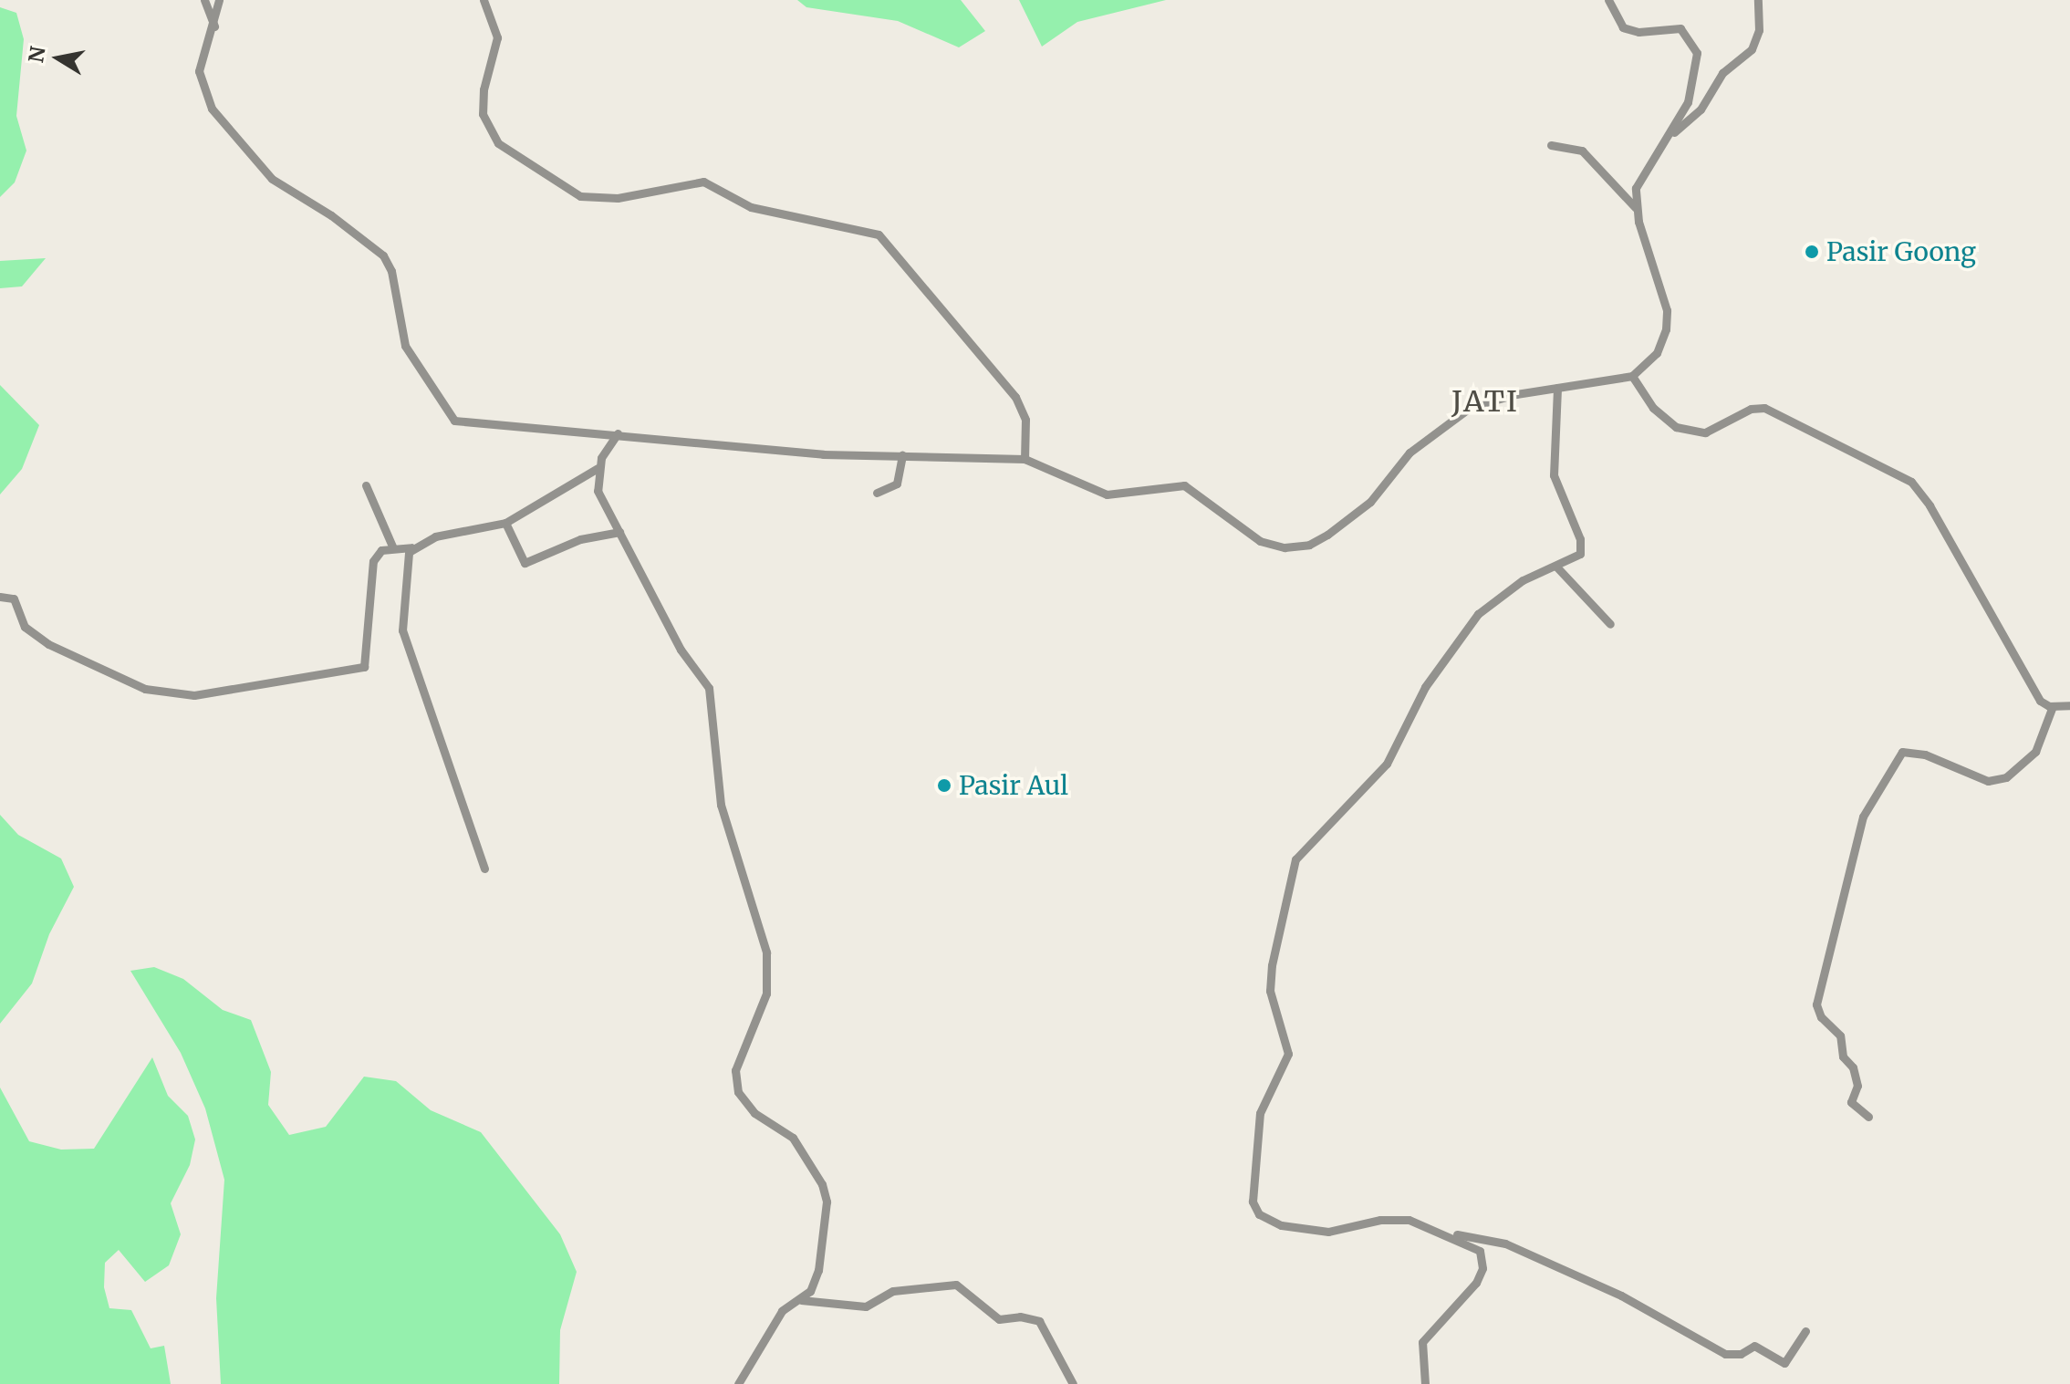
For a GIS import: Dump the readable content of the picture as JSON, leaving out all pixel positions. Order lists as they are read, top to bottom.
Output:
{
  "districts": ["JATI"],
  "places": ["Pasir Goong", "Pasir Aul"],
  "north": "left"
}
